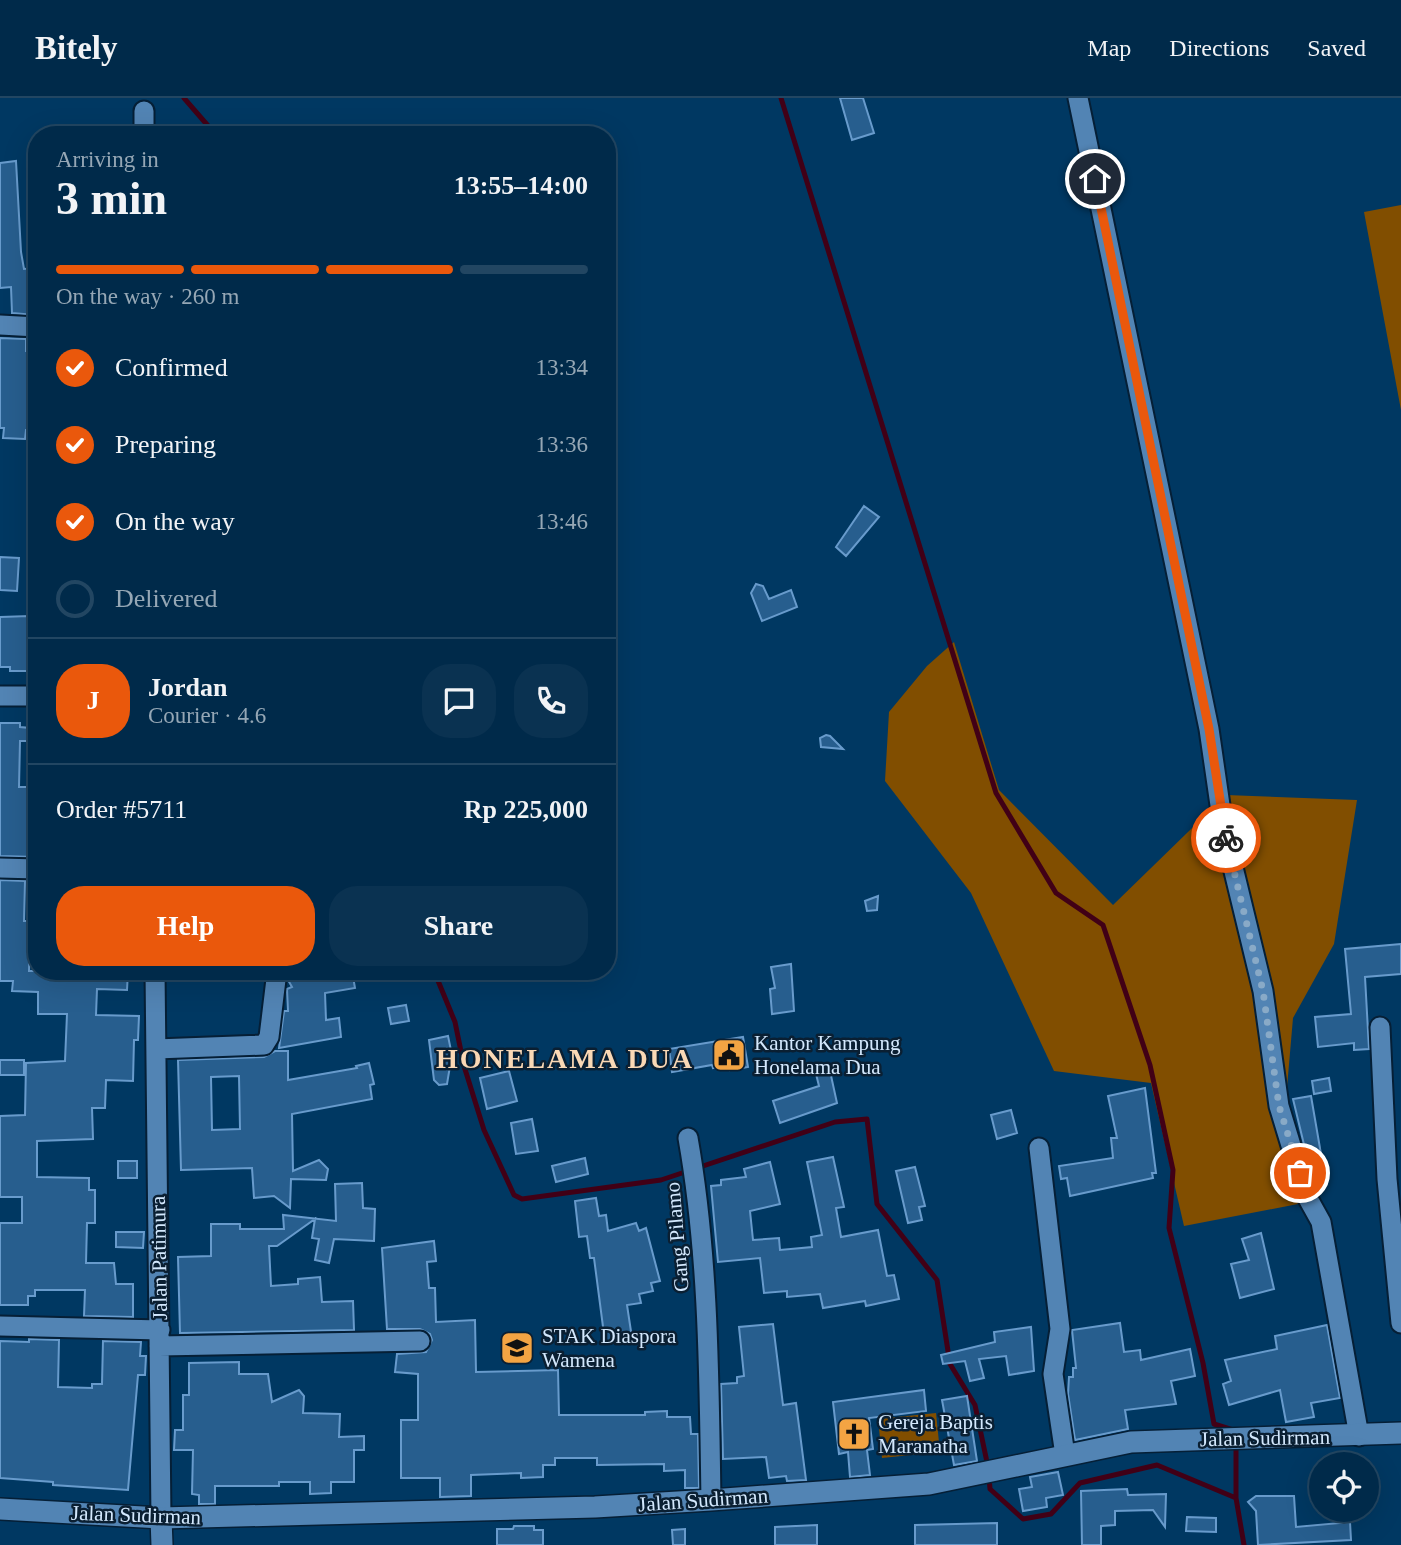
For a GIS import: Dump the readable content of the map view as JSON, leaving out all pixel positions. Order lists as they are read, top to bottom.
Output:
{
  "streets": {
    "street": ["Gang Pilamo", "Jalan Patimura", "Jalan Sudirman"]
  },
  "crossings": [
    ["Gang Pilamo", "Jalan Sudirman"],
    ["Jalan Patimura", "Jalan Sudirman"]
  ],
  "districts": ["HONELAMA DUA"],
  "places": {
    "public building": ["Kantor Kampung Honelama Dua"],
    "school or university": ["STAK Diaspora Wamena"],
    "church": ["Gereja Baptis Maranatha"]
  },
  "page": {
    "header": "Bitely",
    "nav": ["Map", "Directions", "Saved"],
    "heading": ["3 min", "Arriving in", "13:55–14:00"],
    "panel": [
      "Jordan",
      "Courier · 4.6",
      "Order #5711",
      "Rp 225,000"
    ],
    "bar": "On the way · 260 m",
    "list": [
      ["Confirmed", "13:34"],
      ["Preparing", "13:36"],
      ["On the way", "13:46"],
      "Delivered"
    ],
    "round": "J",
    "buttons": ["Help", "Share"]
  }
}
